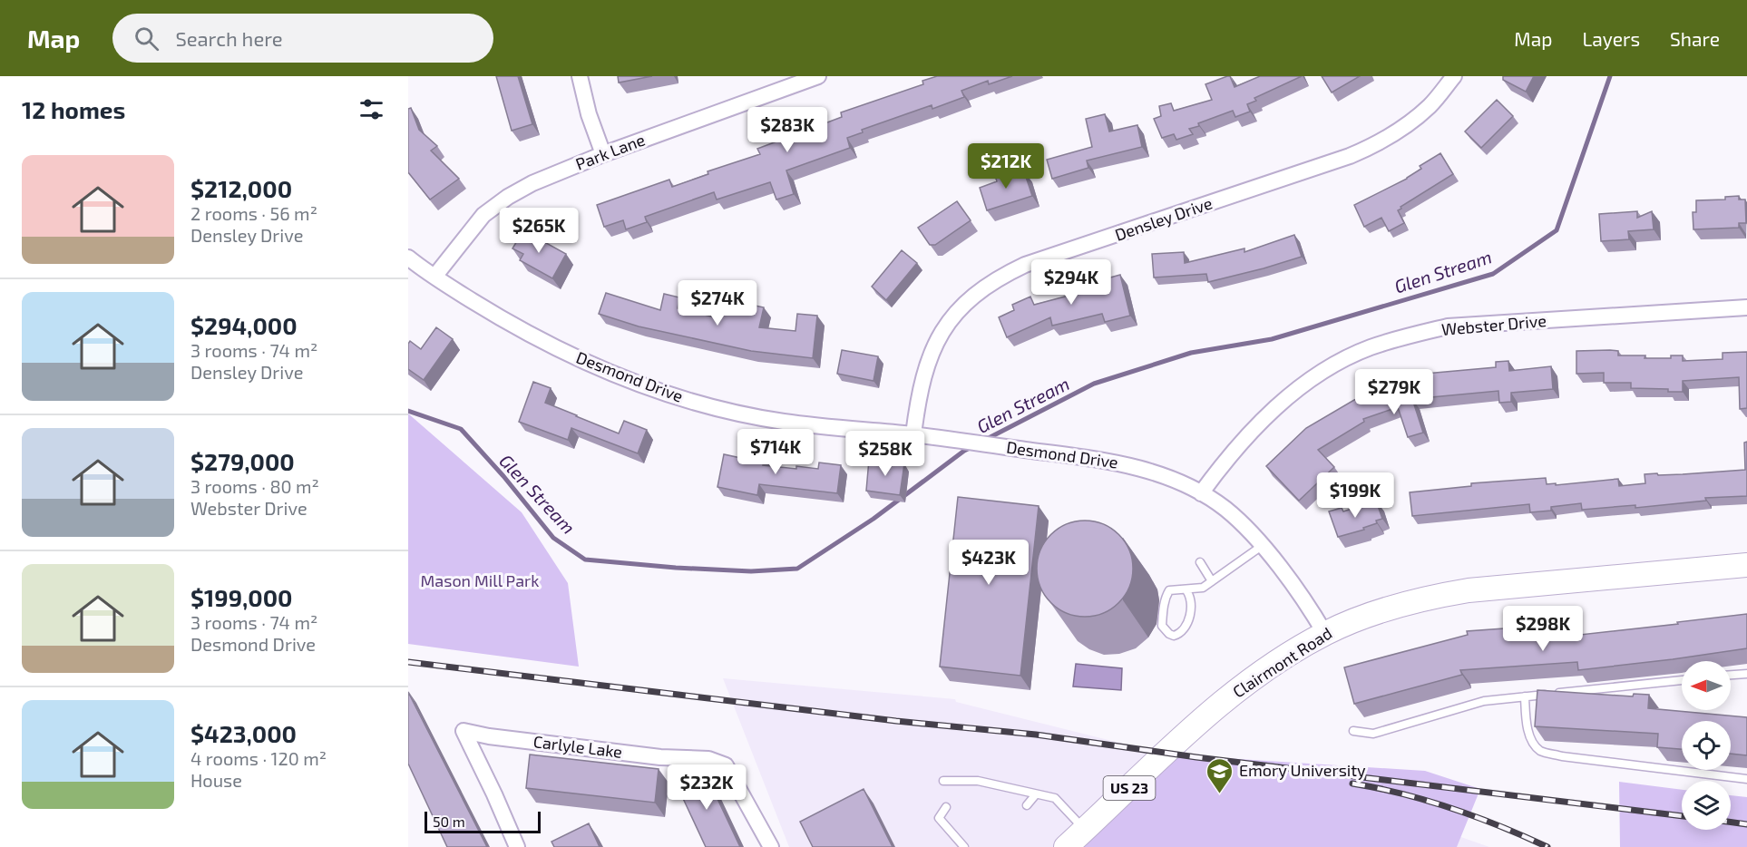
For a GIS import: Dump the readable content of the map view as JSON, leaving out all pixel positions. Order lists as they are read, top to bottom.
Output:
{
  "streets": {
    "main road": ["Clairmont Road", "US 23"],
    "street": [
      "Park Lane",
      "Densley Drive",
      "Webster Drive",
      "Desmond Drive",
      "Carlyle Lake"
    ]
  },
  "crossings": [
    ["Park Lane", "Desmond Drive"],
    ["Densley Drive", "Desmond Drive"],
    ["Webster Drive", "Desmond Drive"],
    ["Desmond Drive", "Clairmont Road"]
  ],
  "water": ["Glen Stream"],
  "parks": ["Mason Mill Park"],
  "places": {
    "school or university": ["Emory University"]
  },
  "scale_bar": "50 m",
  "north": "left",
  "page": {
    "header": "Map",
    "search": "Search here",
    "nav": ["Map", "Layers", "Share"],
    "heading": "12 homes",
    "price": [
      "$283K",
      "$212K",
      "$265K",
      "$294K",
      "$274K",
      "$279K",
      "$714K",
      "$258K",
      "$199K",
      "$423K",
      "$298K",
      "$232K"
    ],
    "list": [
      {
        "name": "$212,000",
        "note": "2 rooms · 56 m² · Densley Drive"
      },
      {
        "name": "$294,000",
        "note": "3 rooms · 74 m² · Densley Drive"
      },
      {
        "name": "$279,000",
        "note": "3 rooms · 80 m² · Webster Drive"
      },
      {
        "name": "$199,000",
        "note": "3 rooms · 74 m² · Desmond Drive"
      },
      {
        "name": "$423,000",
        "note": "4 rooms · 120 m² · House"
      }
    ],
    "scale": "50 m"
  }
}
